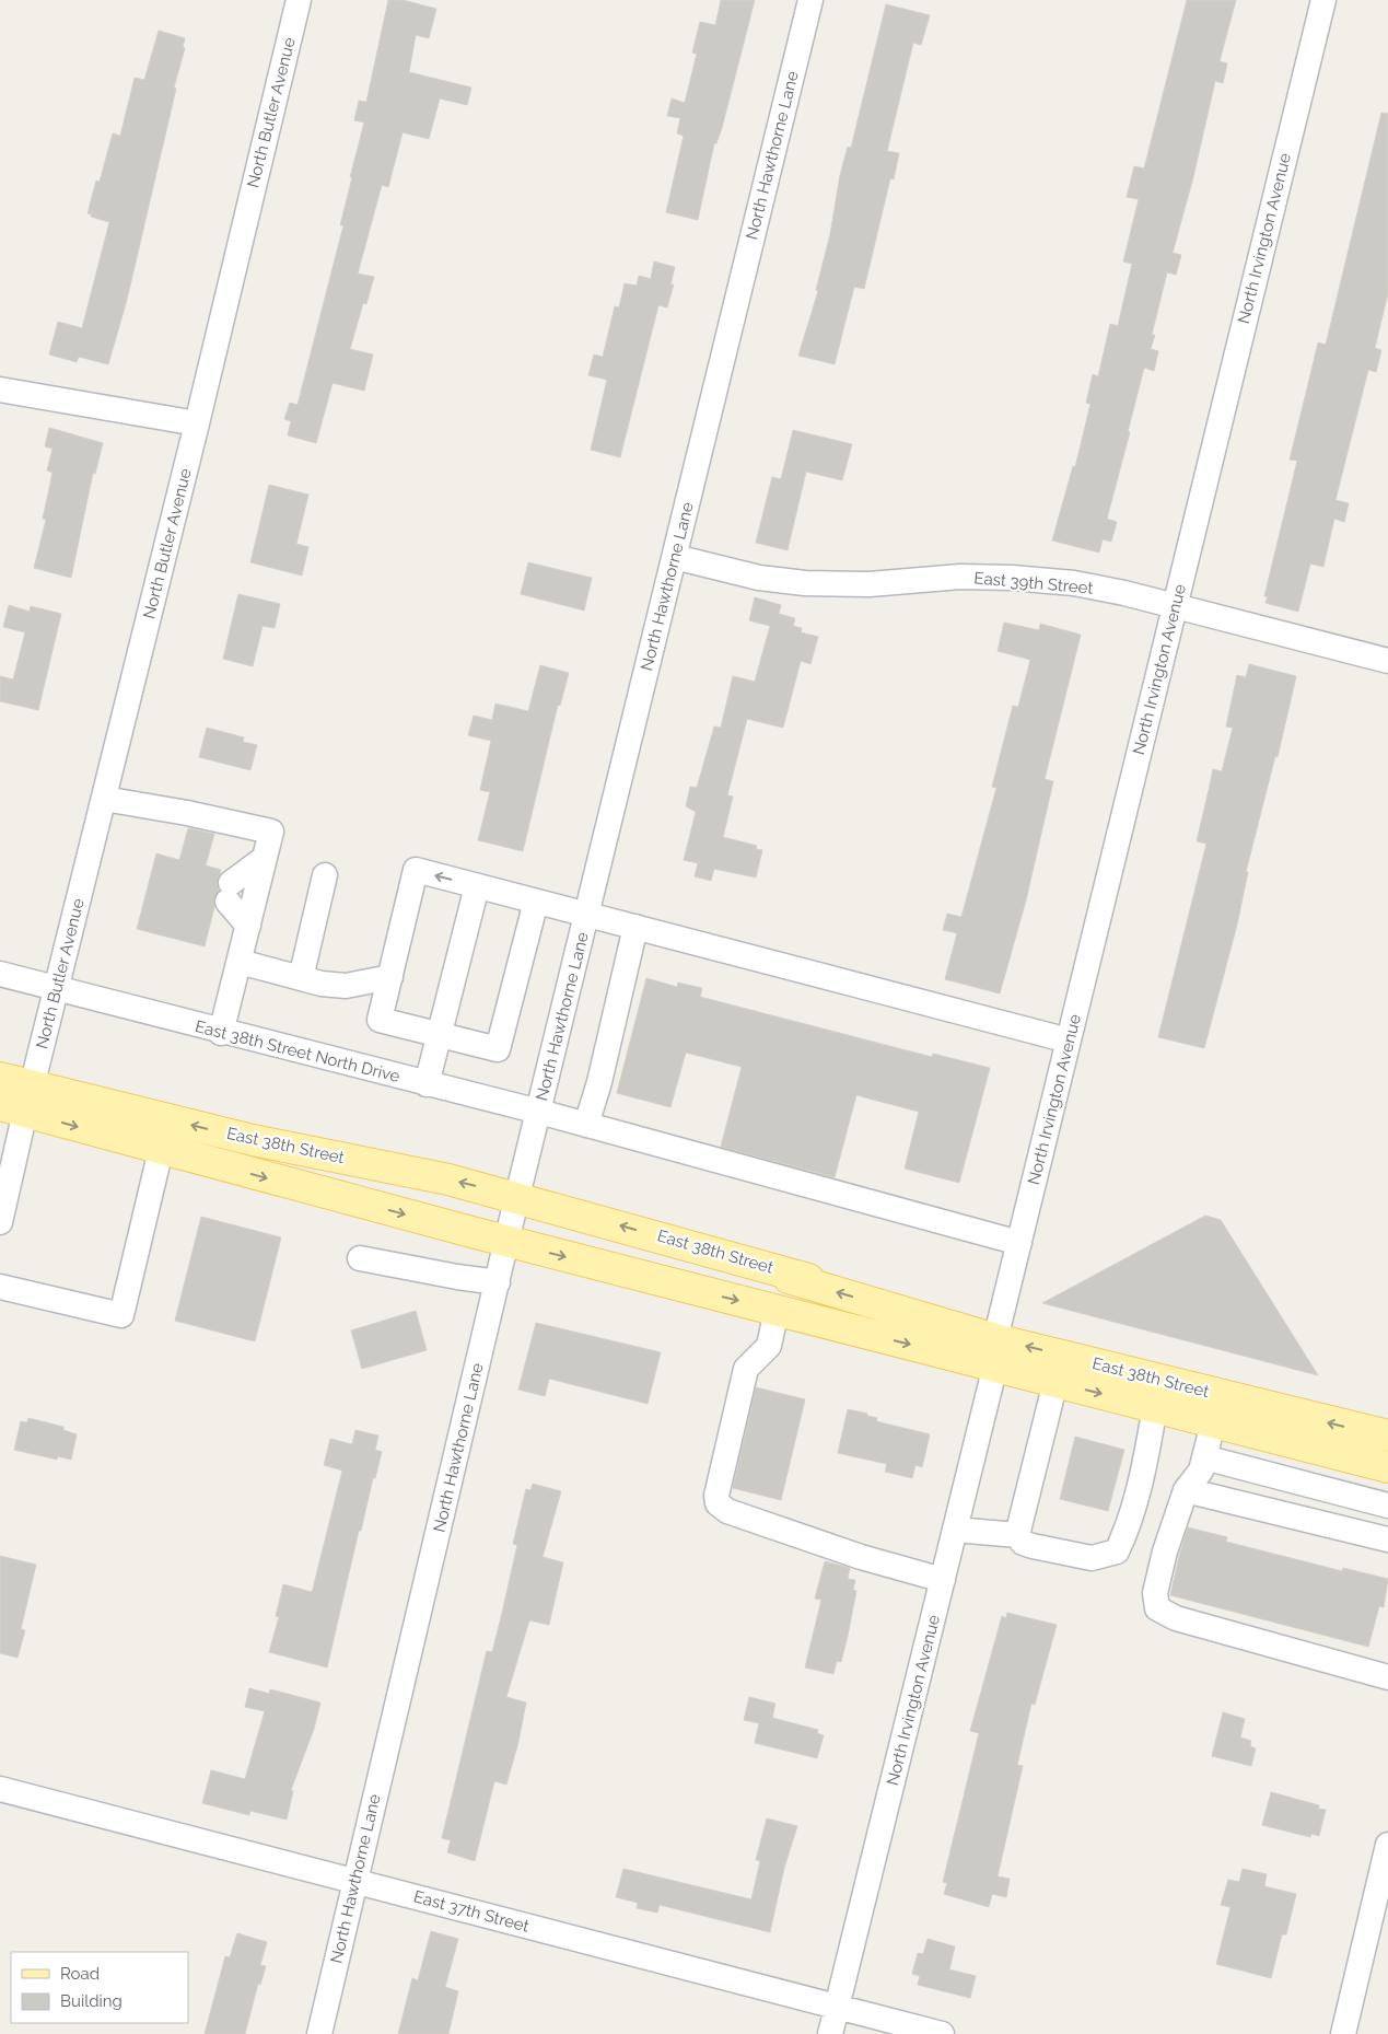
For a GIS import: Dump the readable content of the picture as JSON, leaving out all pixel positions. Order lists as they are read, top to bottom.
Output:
{
  "streets": {
    "main road": ["East 38th Street"],
    "street": [
      "North Butler Avenue",
      "North Hawthorne Lane",
      "North Irvington Avenue",
      "East 39th Street",
      "East 38th Street North Drive",
      "East 37th Street"
    ]
  },
  "crossings": [
    ["North Butler Avenue", "East 38th Street North Drive"],
    ["North Butler Avenue", "East 38th Street"],
    ["North Hawthorne Lane", "East 39th Street"],
    ["North Hawthorne Lane", "East 38th Street North Drive"],
    ["North Hawthorne Lane", "East 38th Street"],
    ["North Hawthorne Lane", "East 37th Street"],
    ["North Irvington Avenue", "East 39th Street"],
    ["North Irvington Avenue", "East 38th Street North Drive"],
    ["North Irvington Avenue", "East 38th Street"],
    ["North Irvington Avenue", "East 37th Street"]
  ],
  "legend": ["Road", "Building"]
}
